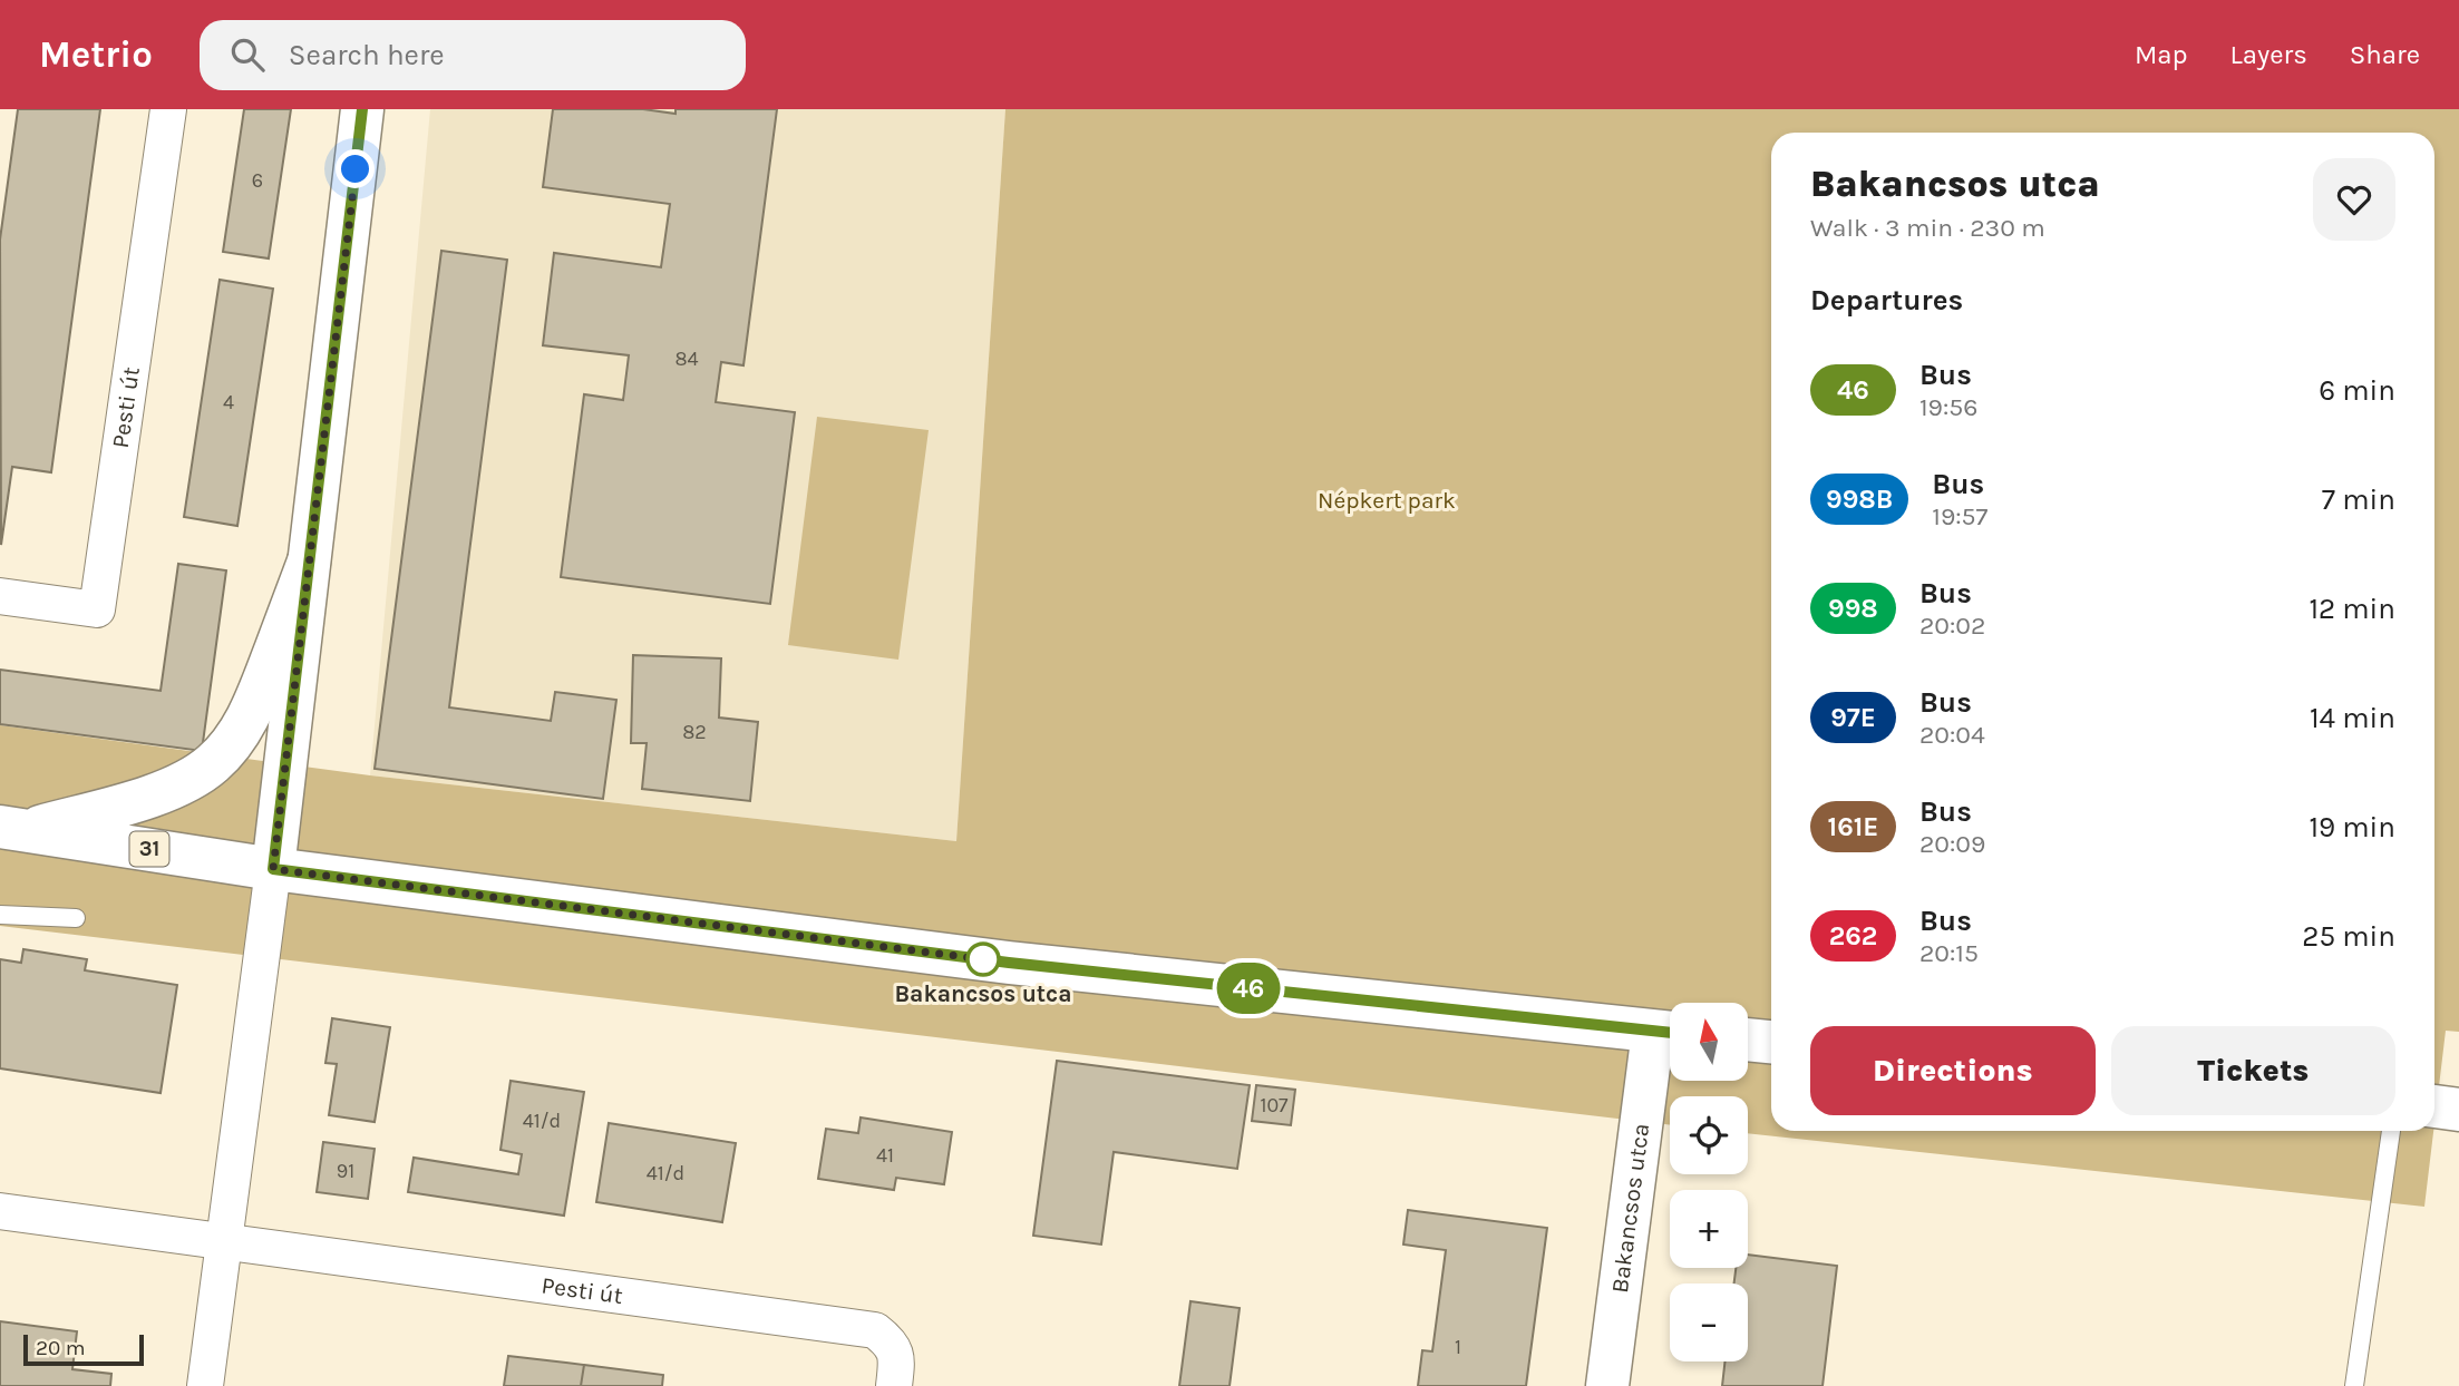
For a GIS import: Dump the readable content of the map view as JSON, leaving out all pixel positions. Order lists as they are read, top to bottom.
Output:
{
  "streets": {
    "main road": ["31", "Bakancsos utca"],
    "street": ["Pesti út"]
  },
  "crossings": [
    ["31", "Bakancsos utca"]
  ],
  "parks": ["Népkert park"],
  "places": ["Bakancsos utca"],
  "lines": ["bus line 46"],
  "house_numbers": [
    "6",
    "84",
    "4",
    "82",
    "107",
    "41/d",
    "41",
    "91",
    "41/d",
    "1"
  ],
  "scale_bar": "20 m",
  "north": "top",
  "page": {
    "header": "Metrio",
    "search": "Search here",
    "nav": ["Map", "Layers", "Share"],
    "on_map": "46",
    "heading": [
      ["Bakancsos utca", "Walk · 3 min · 230 m"],
      "Departures"
    ],
    "list": [
      {
        "mark": "46",
        "name": "Bus",
        "note": "19:56",
        "value": "6 min"
      },
      {
        "mark": "998B",
        "name": "Bus",
        "note": "19:57",
        "value": "7 min"
      },
      {
        "mark": "998",
        "name": "Bus",
        "note": "20:02",
        "value": "12 min"
      },
      {
        "mark": "97E",
        "name": "Bus",
        "note": "20:04",
        "value": "14 min"
      },
      {
        "mark": "161E",
        "name": "Bus",
        "note": "20:09",
        "value": "19 min"
      },
      {
        "mark": "262",
        "name": "Bus",
        "note": "20:15",
        "value": "25 min"
      }
    ],
    "map_buttons": ["+", "−"],
    "buttons": ["Directions", "Tickets"],
    "scale": "20 m"
  }
}
